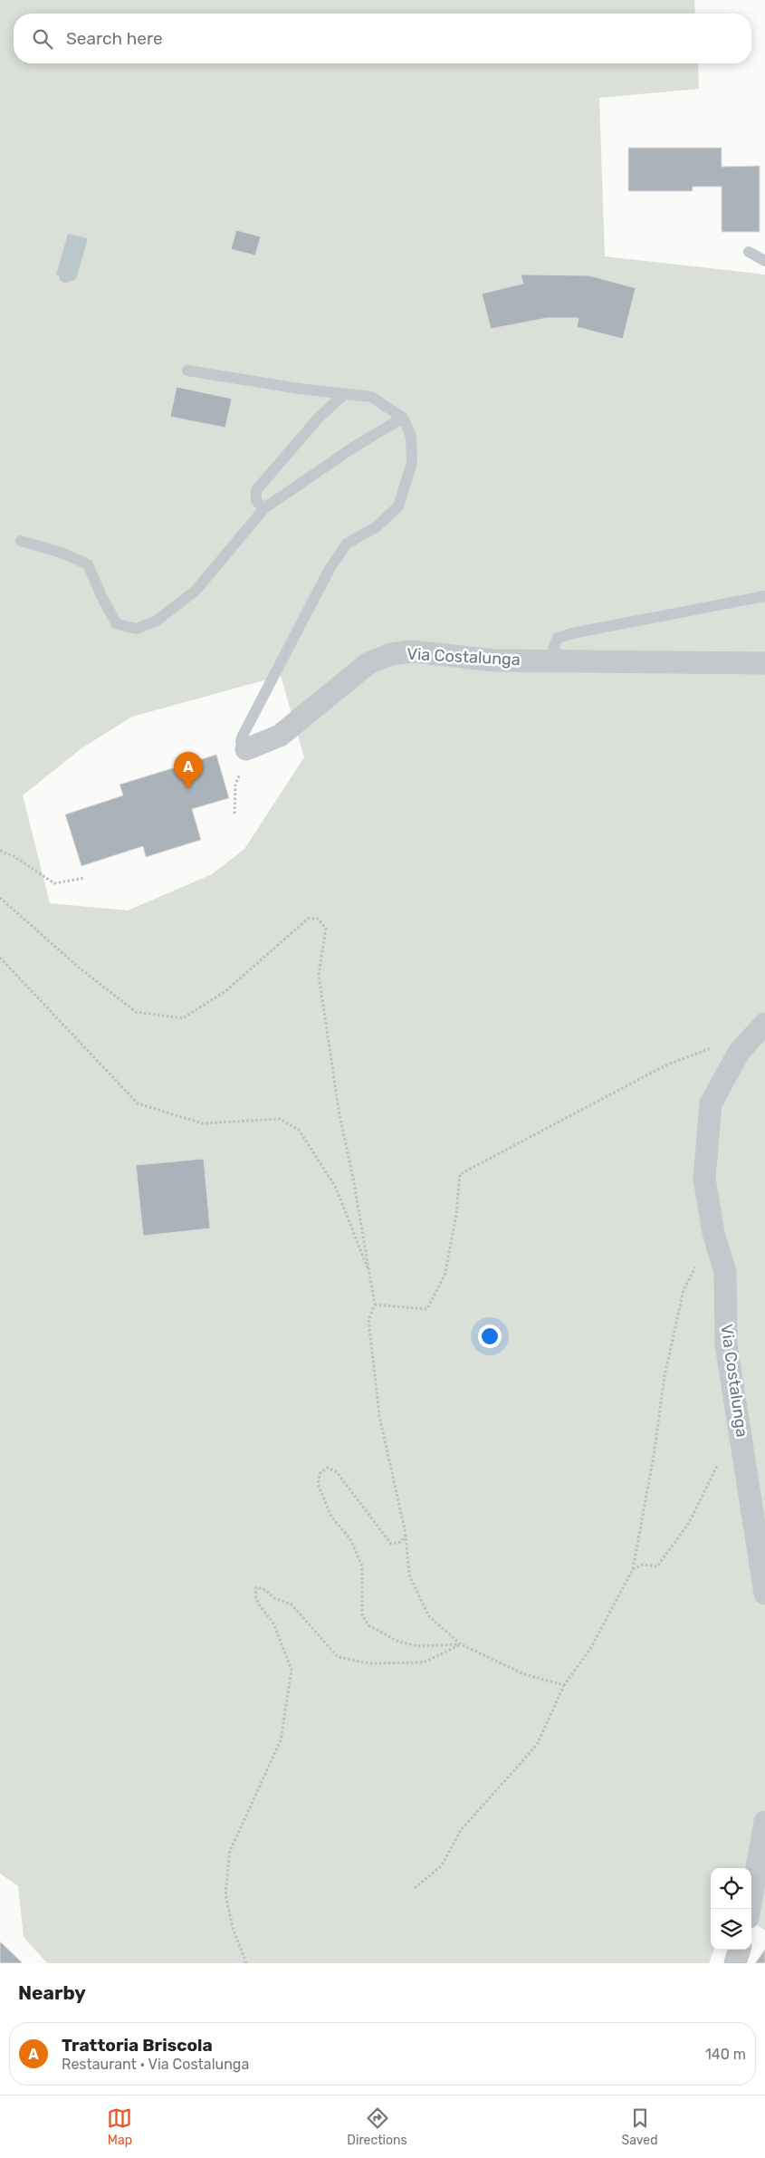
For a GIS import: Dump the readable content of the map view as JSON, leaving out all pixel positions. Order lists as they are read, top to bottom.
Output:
{
  "streets": {
    "street": ["Via Costalunga"]
  },
  "page": {
    "search": "Search here",
    "pins": "A",
    "heading": "Nearby",
    "list": [
      {
        "mark": "A",
        "name": "Trattoria Briscola",
        "note": "Restaurant · Via Costalunga",
        "value": "140 m"
      }
    ],
    "nav": ["Map", "Directions", "Saved"]
  }
}
